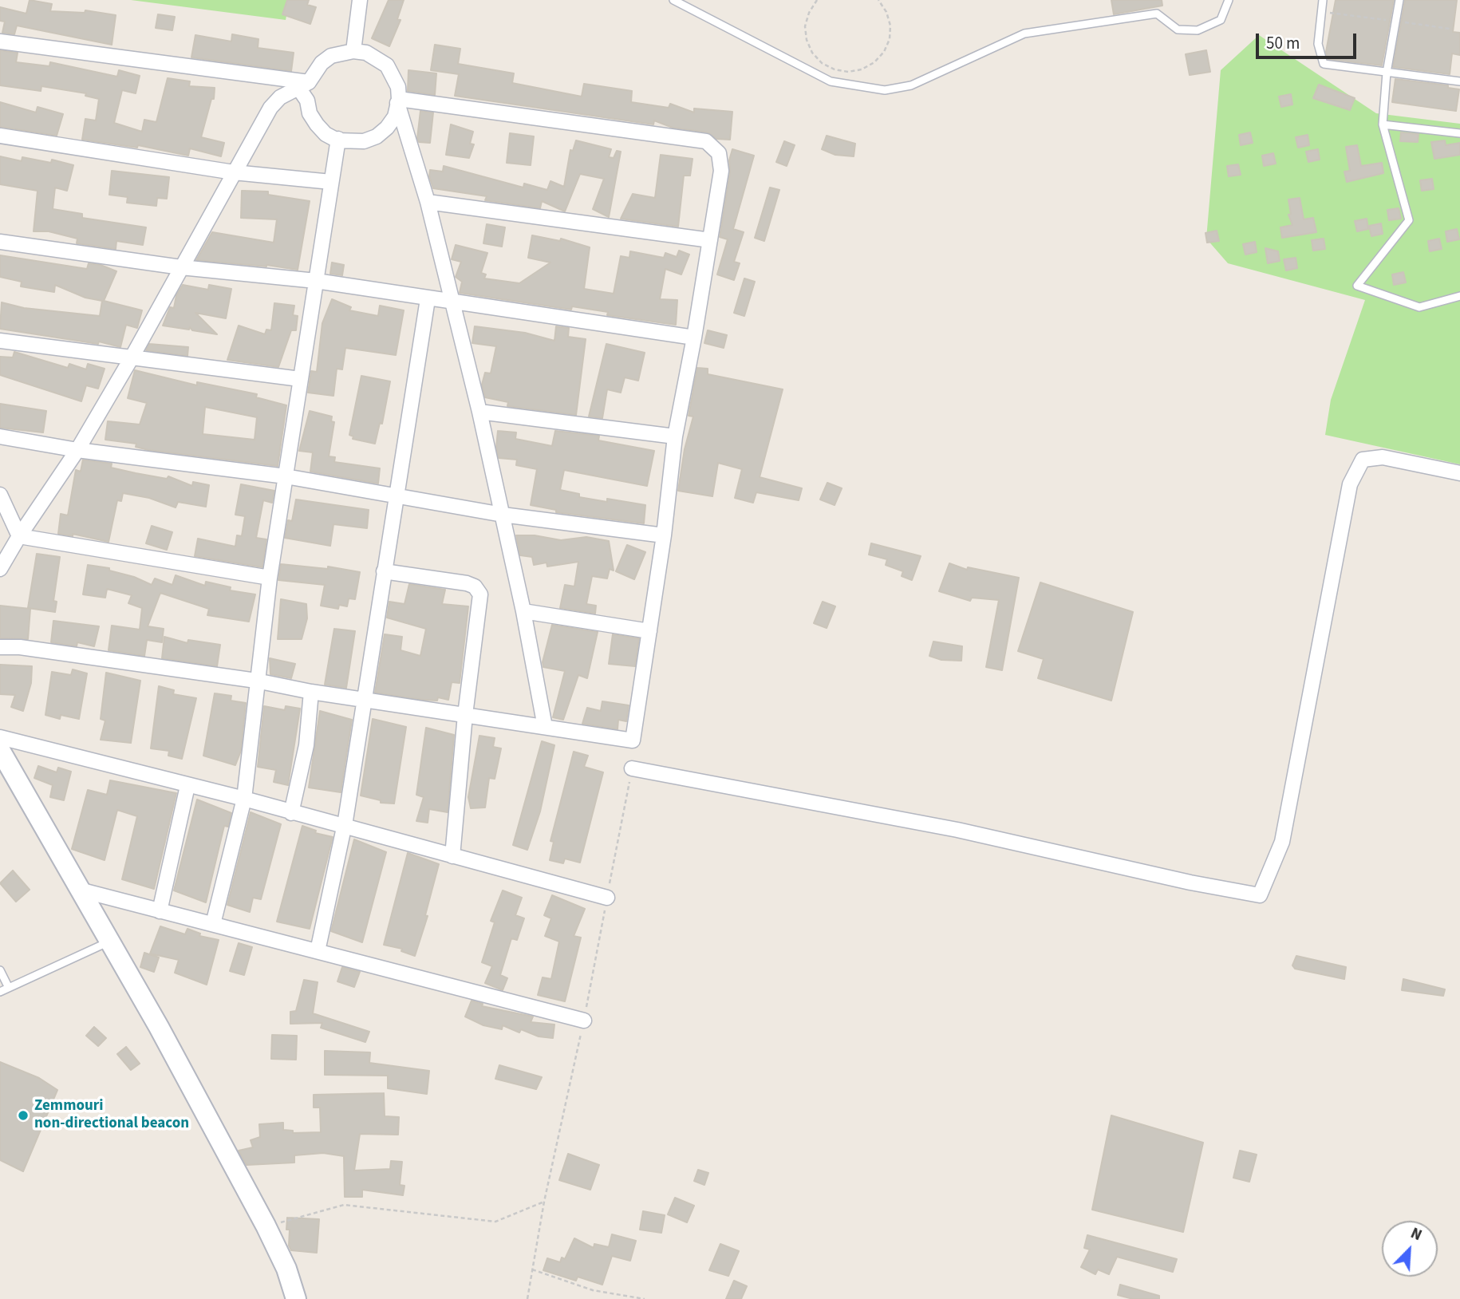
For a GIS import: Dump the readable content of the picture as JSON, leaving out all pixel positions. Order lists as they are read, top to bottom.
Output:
{
  "places": ["Zemmouri non-directional beacon"],
  "scale_bar": "50 m",
  "north": "top right"
}
